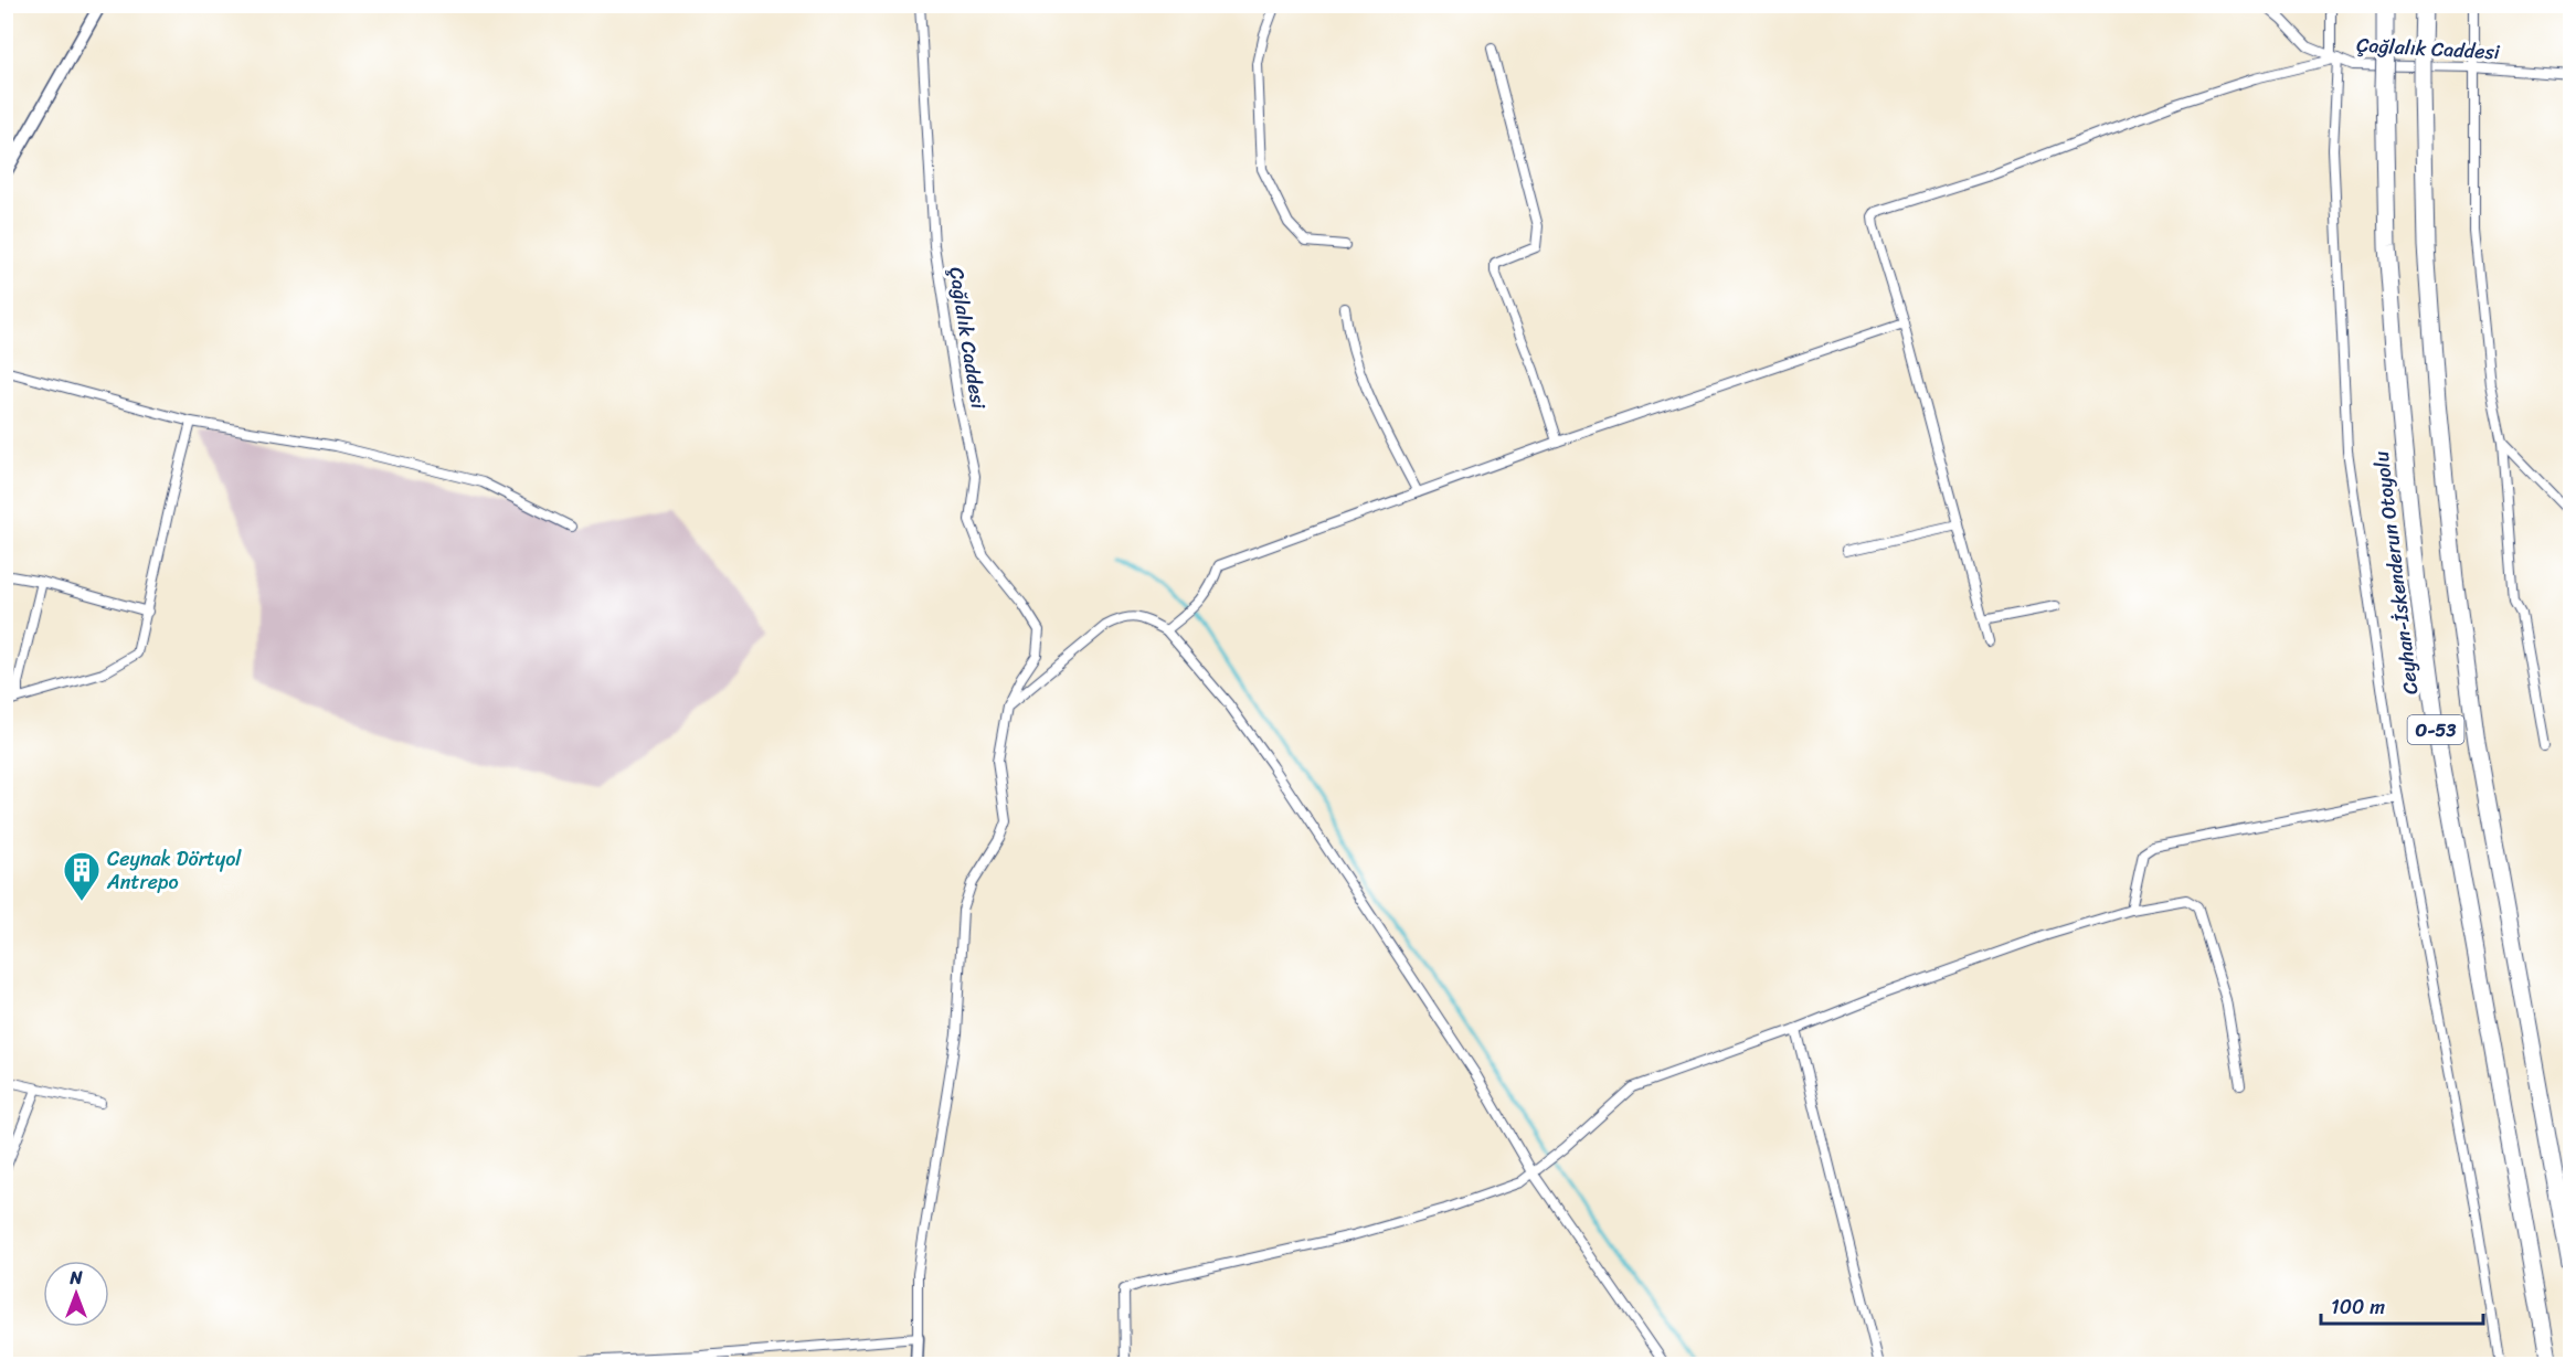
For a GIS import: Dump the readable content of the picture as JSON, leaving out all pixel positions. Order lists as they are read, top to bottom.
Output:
{
  "streets": {
    "highway": ["Ceyhan-İskenderun Otoyolu", "O-53"],
    "street": ["Çağlalık Caddesi"]
  },
  "places": {
    "building": ["Ceynak Dörtyol Antrepo"]
  },
  "scale_bar": "100 m",
  "north": "top"
}
